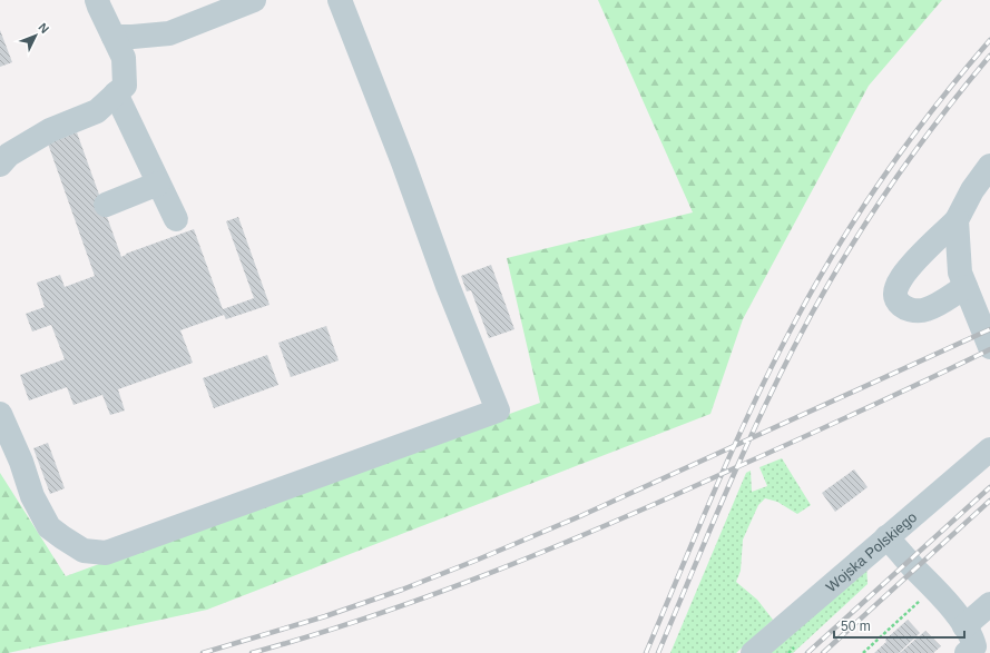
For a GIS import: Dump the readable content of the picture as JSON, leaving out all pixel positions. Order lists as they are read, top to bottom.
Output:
{
  "streets": {
    "street": ["Wojska Polskiego"]
  },
  "scale_bar": "50 m",
  "north": "top right"
}
